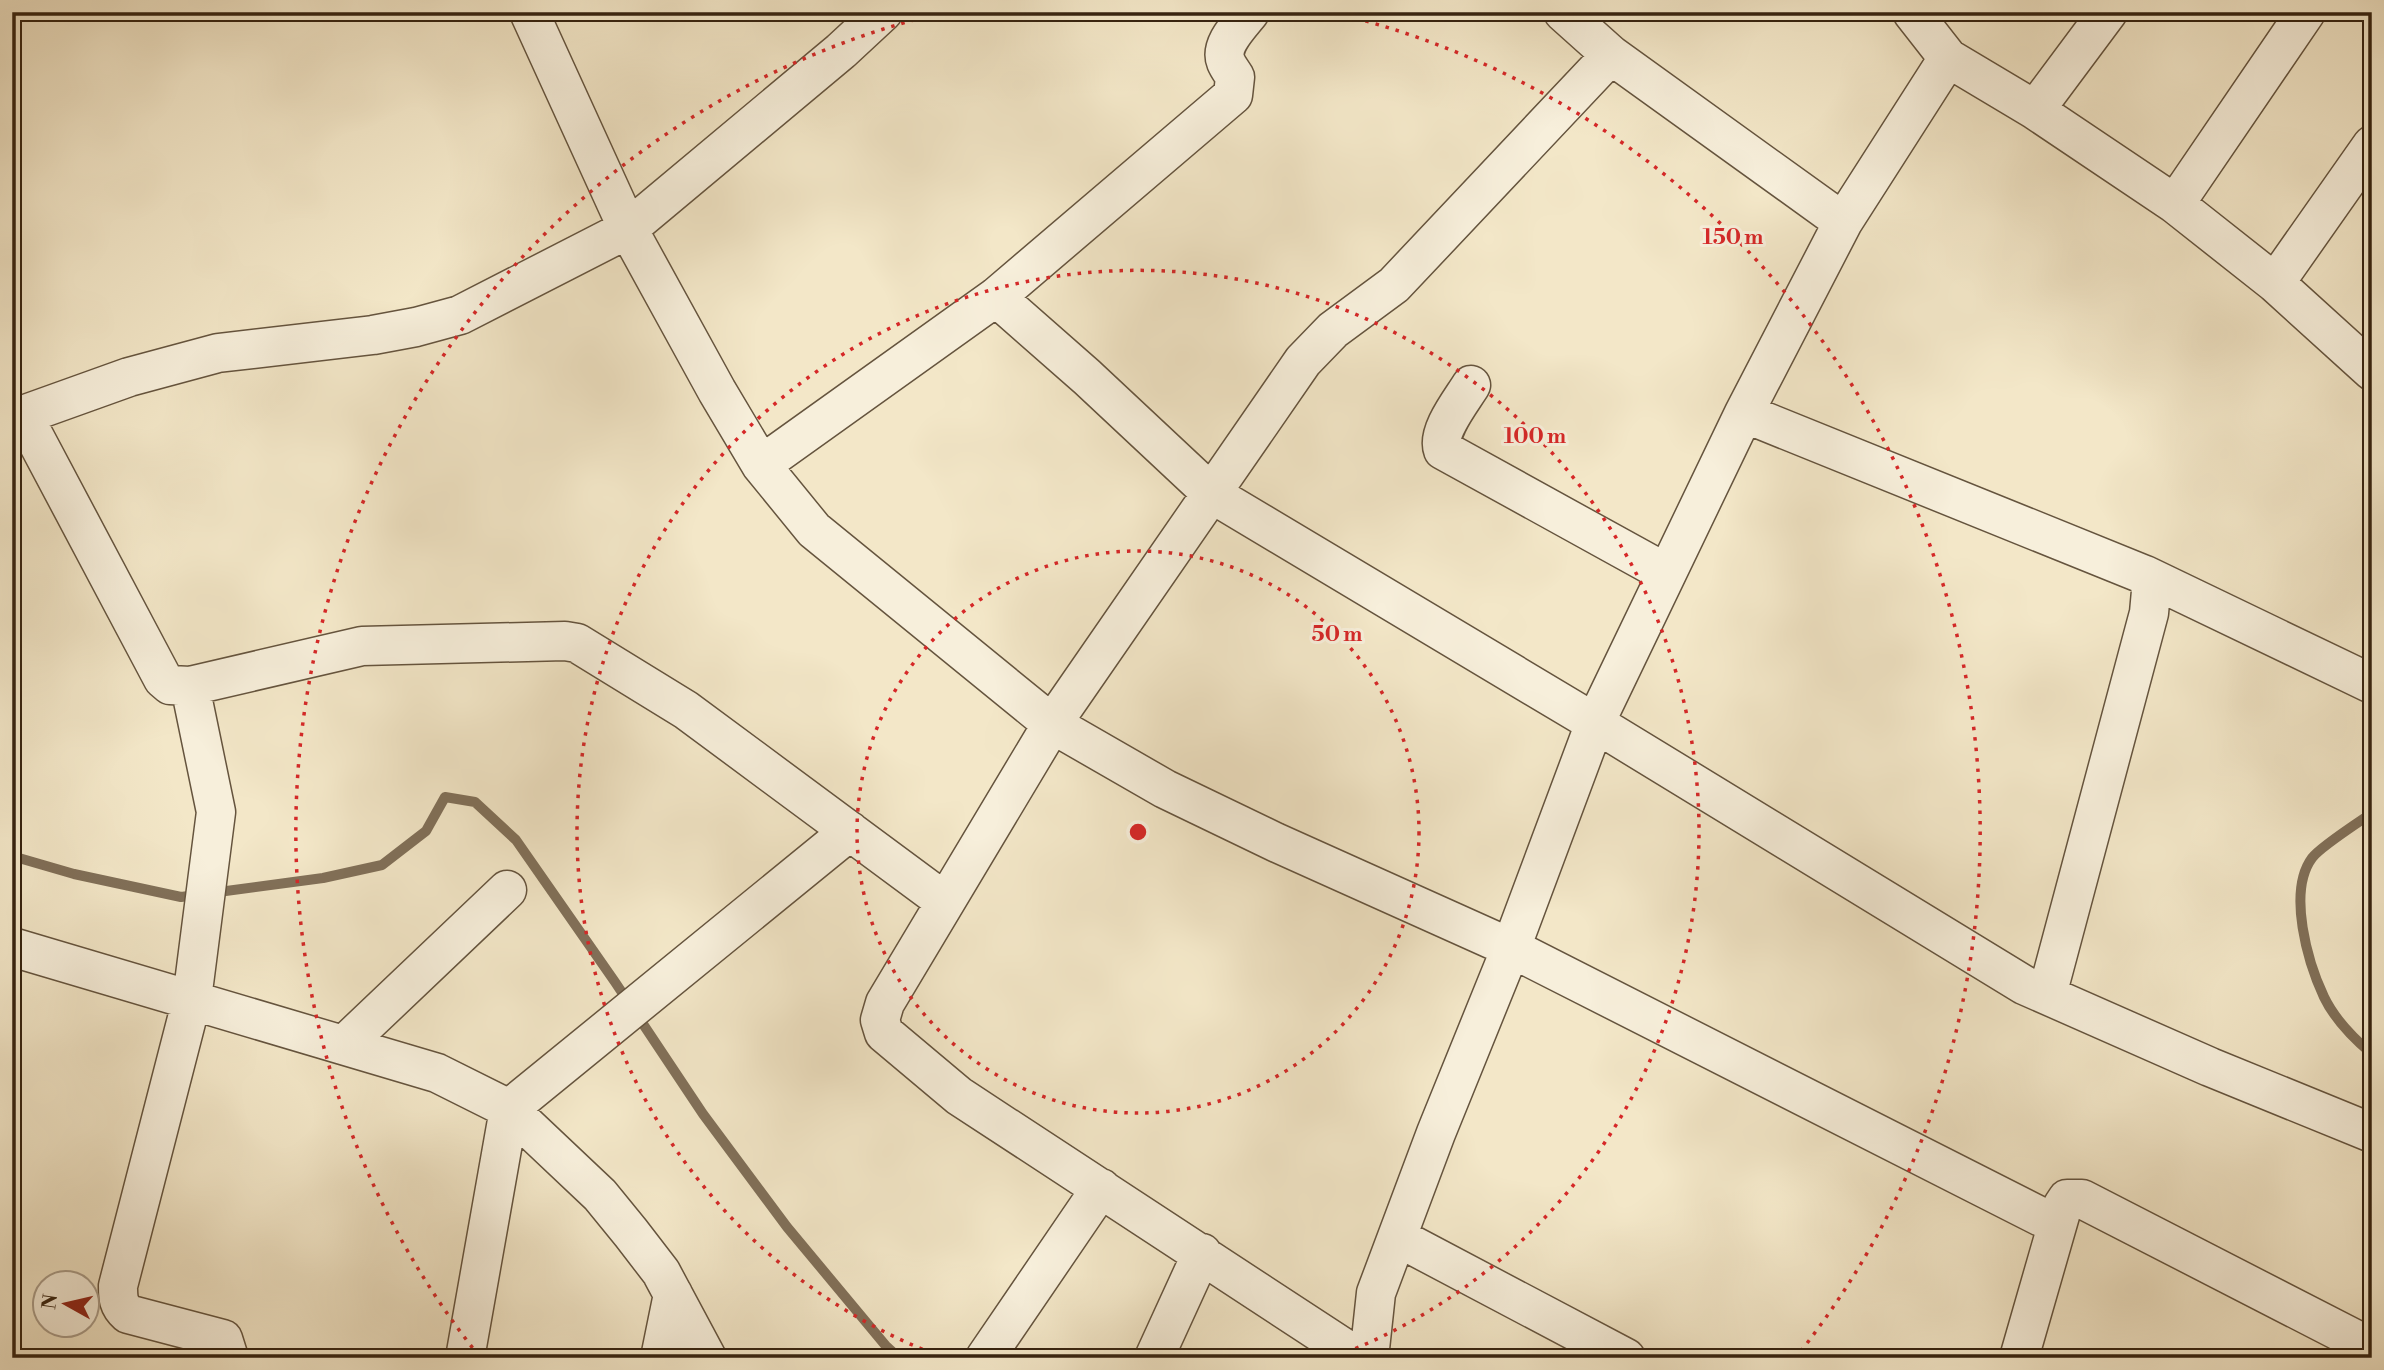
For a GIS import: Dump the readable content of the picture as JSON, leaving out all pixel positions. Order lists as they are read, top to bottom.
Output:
{
  "north": "left",
  "rings": ["150 m", "100 m", "50 m"]
}
